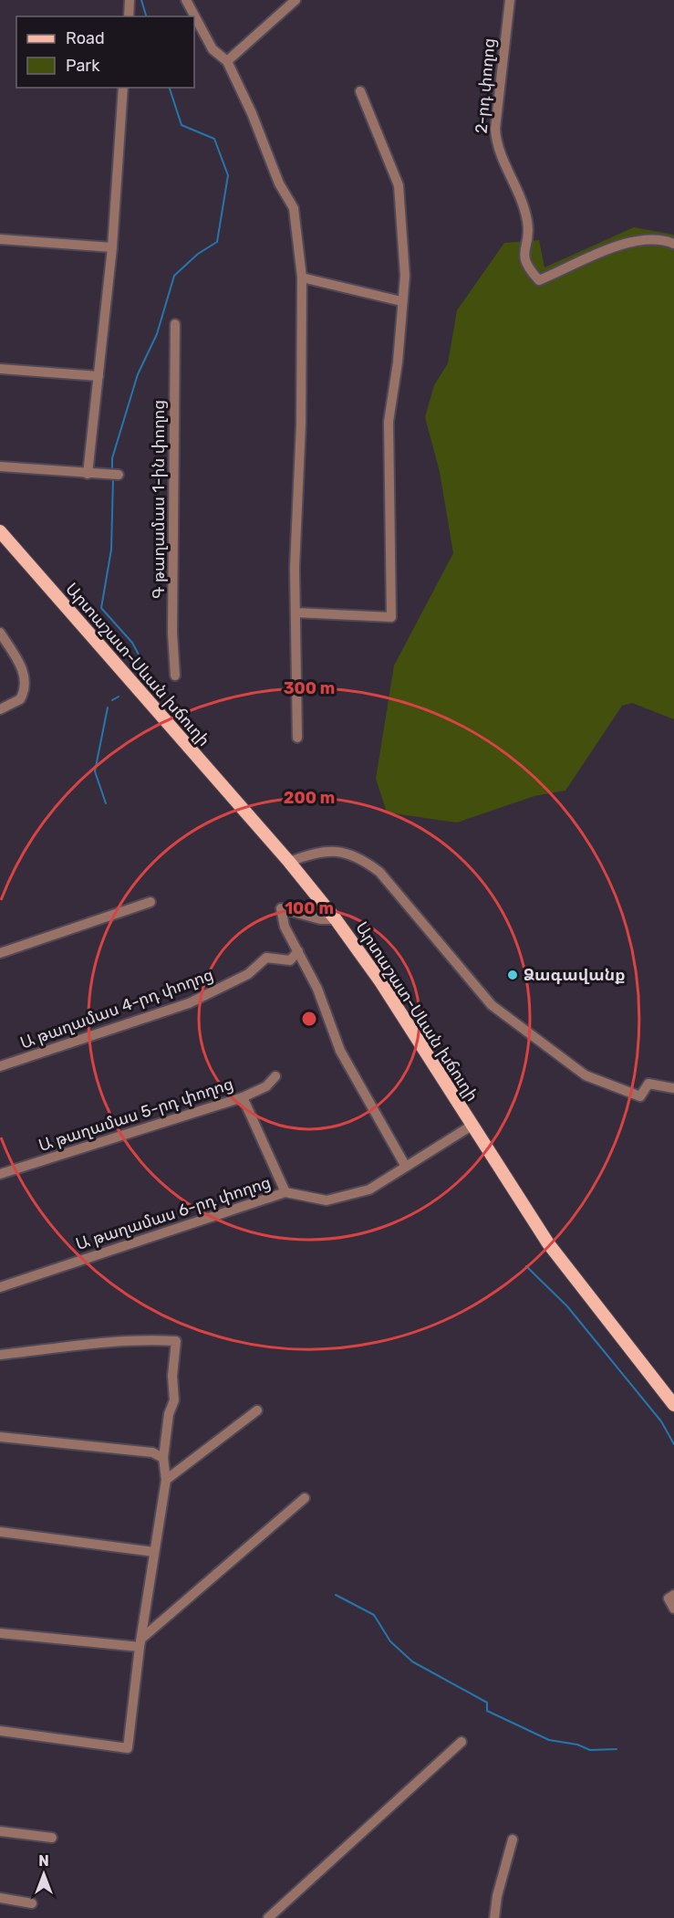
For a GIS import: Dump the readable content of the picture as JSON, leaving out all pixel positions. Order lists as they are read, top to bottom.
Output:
{
  "streets": {
    "main road": ["Արտաշատ-Սևան խճուղի"],
    "street": [
      "2-րդ փողոց",
      "Գ թաղամաս 1-ին փողոց",
      "Ա թաղամաս 4-րդ փողոց",
      "Ա թաղամաս 5-րդ փողոց",
      "Ա թաղամաս 6-րդ փողոց"
    ]
  },
  "crossings": [
    ["Արտաշատ-Սևան խճուղի", "Ա թաղամաս 6-րդ փողոց"]
  ],
  "places": ["Ձագավանք"],
  "legend": ["Road", "Park"],
  "north": "top",
  "rings": ["300 m", "200 m", "100 m"]
}
